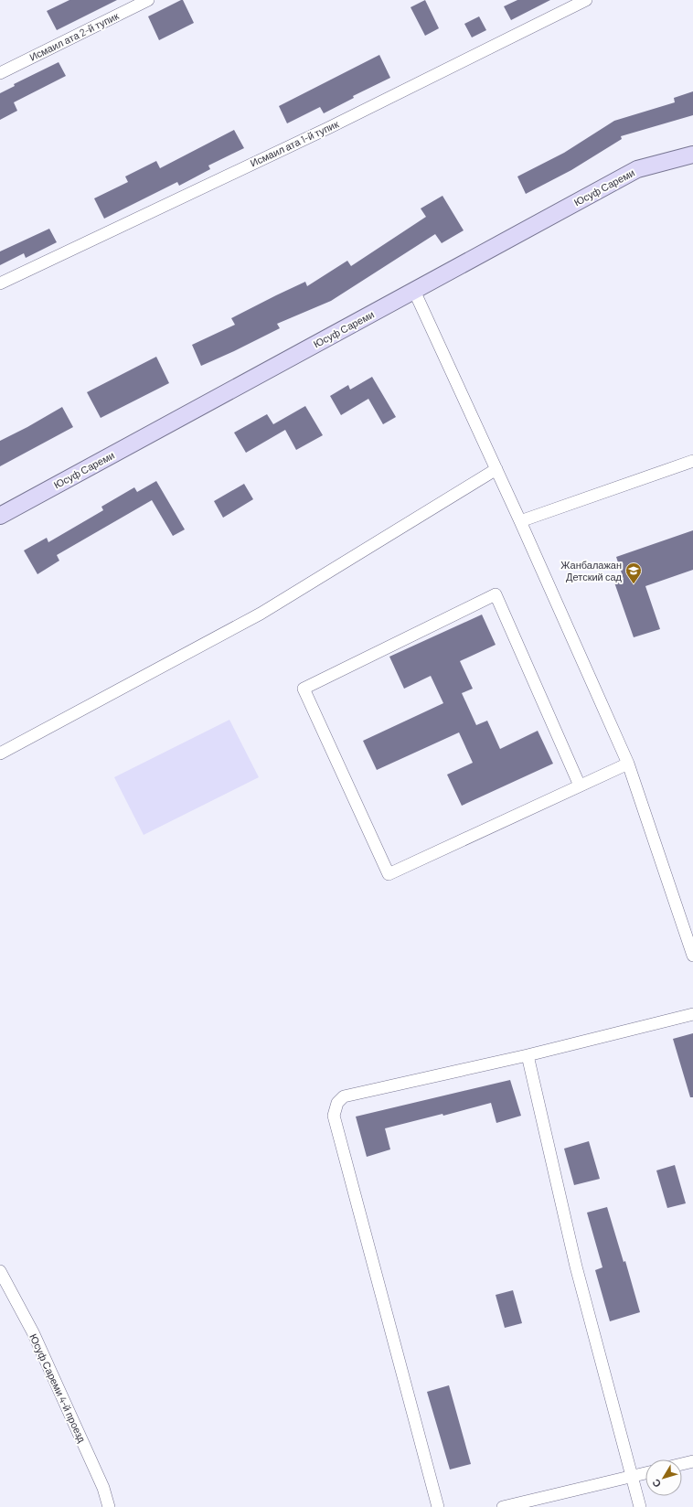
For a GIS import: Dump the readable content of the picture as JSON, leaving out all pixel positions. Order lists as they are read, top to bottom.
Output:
{
  "streets": {
    "main road": ["Юсуф Сареми"],
    "street": ["Исмаил ата 2-й тупик", "Исмаил ата 1-й тупик", "Юсуф Сареми 4-й проезд"]
  },
  "places": {
    "school or university": ["Жанбалажан Детский сад"]
  },
  "north": "bottom left"
}
